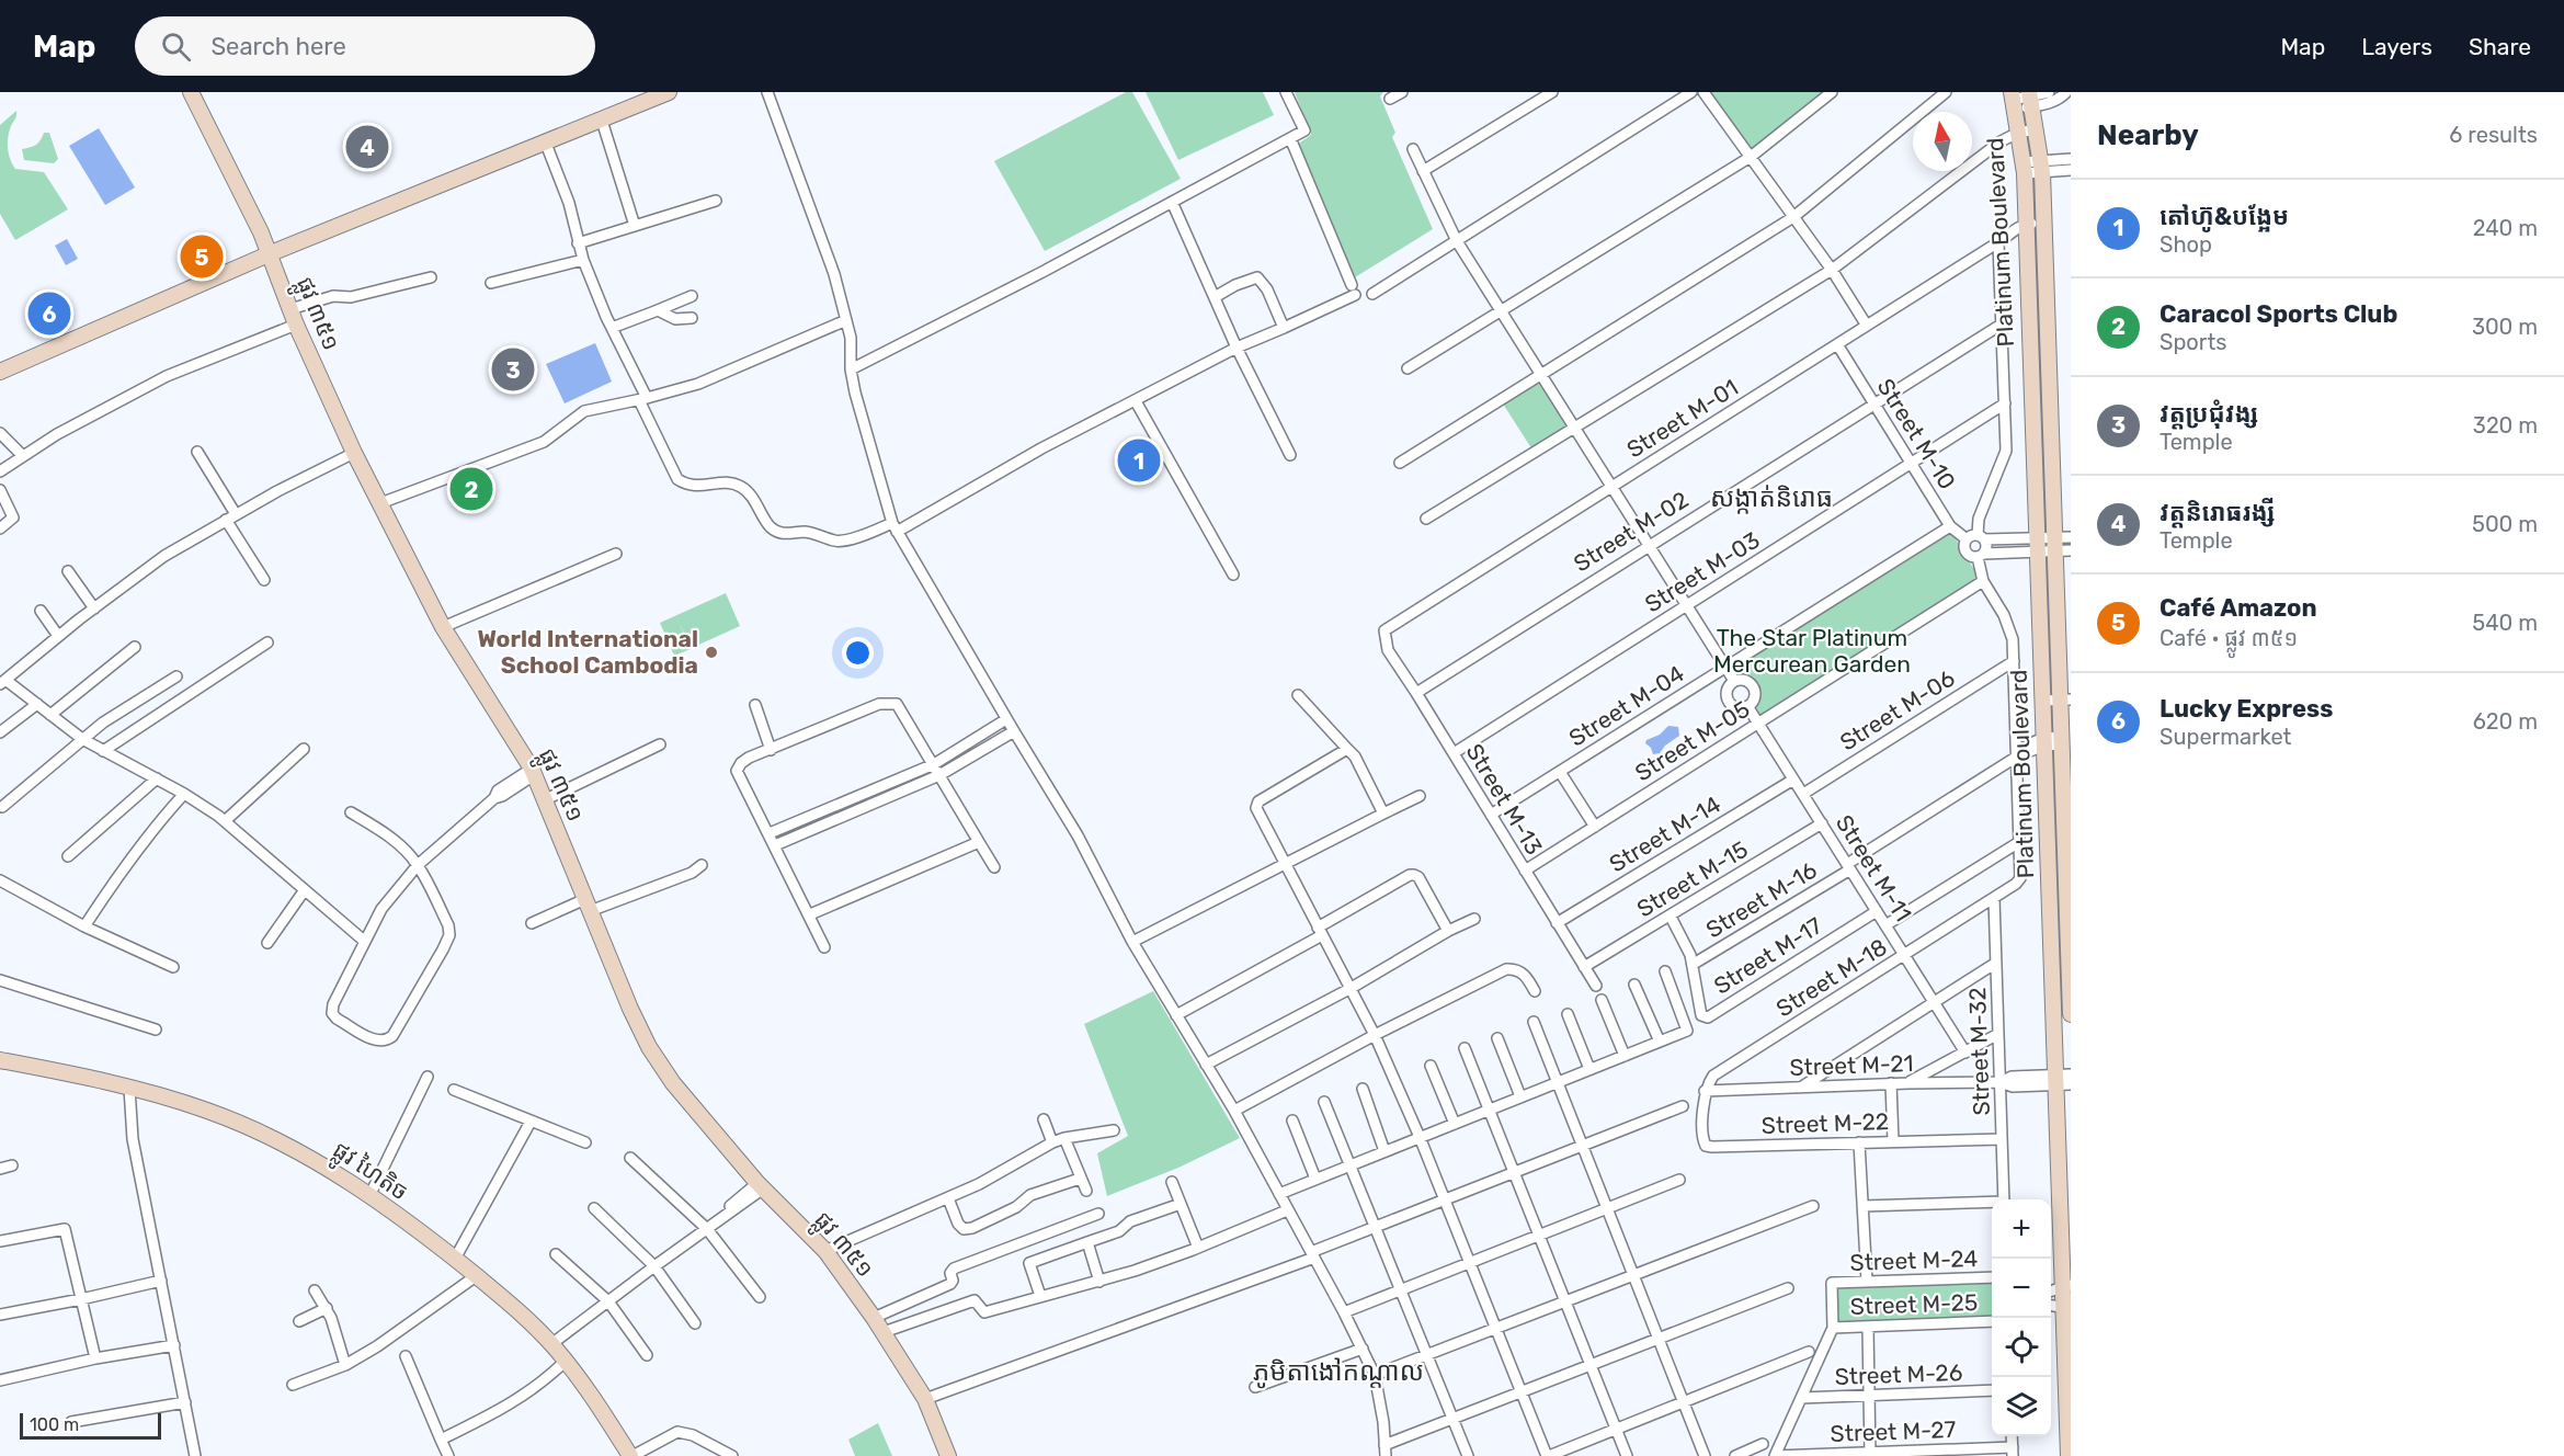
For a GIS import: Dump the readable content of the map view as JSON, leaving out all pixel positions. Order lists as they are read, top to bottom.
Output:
{
  "streets": {
    "street": [
      "Platinum Boulevard",
      "ផ្លូវ ៣៥១",
      "Street M-01",
      "Street M-10",
      "Street M-02",
      "Street M-03",
      "Street M-04",
      "Street M-06",
      "Street M-05",
      "Street M-13",
      "Street M-14",
      "Street M-11",
      "Street M-15",
      "Street M-16",
      "Street M-17",
      "Street M-18",
      "Street M-32",
      "Street M-21",
      "Street M-22",
      "ផ្លូវ ហៃតិច",
      "Street M-24",
      "Street M-25",
      "Street M-26",
      "Street M-27"
    ]
  },
  "crossings": [
    ["Platinum Boulevard", "Street M-01"],
    ["Platinum Boulevard", "Street M-16"],
    ["Platinum Boulevard", "Street M-21"],
    ["Street M-01", "Street M-10"],
    ["Street M-01", "Street M-13"],
    ["Street M-10", "Street M-02"],
    ["Street M-10", "Street M-03"],
    ["Street M-10", "Street M-04"],
    ["Street M-02", "Street M-13"],
    ["Street M-03", "Street M-13"],
    ["Street M-04", "Street M-13"],
    ["Street M-06", "Street M-11"],
    ["Street M-05", "Street M-13"],
    ["Street M-05", "Street M-11"],
    ["Street M-13", "Street M-14"],
    ["Street M-13", "Street M-15"],
    ["Street M-14", "Street M-11"],
    ["Street M-11", "Street M-15"],
    ["Street M-11", "Street M-16"],
    ["Street M-11", "Street M-17"],
    ["Street M-11", "Street M-18"],
    ["Street M-15", "Street M-17"],
    ["Street M-16", "Street M-17"],
    ["Street M-18", "Street M-32"],
    ["Street M-18", "Street M-21"],
    ["Street M-18", "Street M-22"],
    ["Street M-32", "Street M-21"],
    ["Street M-32", "Street M-22"],
    ["Street M-21", "Street M-22"],
    ["Street M-24", "Street M-25"]
  ],
  "districts": ["សង្កាត់និរោធ", "ភូមិតាងៅកណ្តាល"],
  "parks": ["The Star Platinum Mercurean Garden"],
  "places": ["World International School Cambodia"],
  "scale_bar": "100 m",
  "north": "top",
  "page": {
    "header": "Map",
    "search": "Search here",
    "nav": ["Map", "Layers", "Share"],
    "heading": ["Nearby", "6 results"],
    "pins": [
      "4",
      "5",
      "6",
      "3",
      "1",
      "2"
    ],
    "list": [
      {
        "mark": "1",
        "name": "តៅហ៊ូ&បង្អែម",
        "note": "Shop",
        "value": "240 m"
      },
      {
        "mark": "2",
        "name": "Caracol Sports Club",
        "note": "Sports",
        "value": "300 m"
      },
      {
        "mark": "3",
        "name": "វត្តប្រជុំវង្ស",
        "note": "Temple",
        "value": "320 m"
      },
      {
        "mark": "4",
        "name": "វត្តនិរោធរង្សី",
        "note": "Temple",
        "value": "500 m"
      },
      {
        "mark": "5",
        "name": "Café Amazon",
        "note": "Café · ផ្លូវ ៣៥១",
        "value": "540 m"
      },
      {
        "mark": "6",
        "name": "Lucky Express",
        "note": "Supermarket",
        "value": "620 m"
      }
    ],
    "map_buttons": ["+", "−"],
    "scale": "100 m"
  }
}
